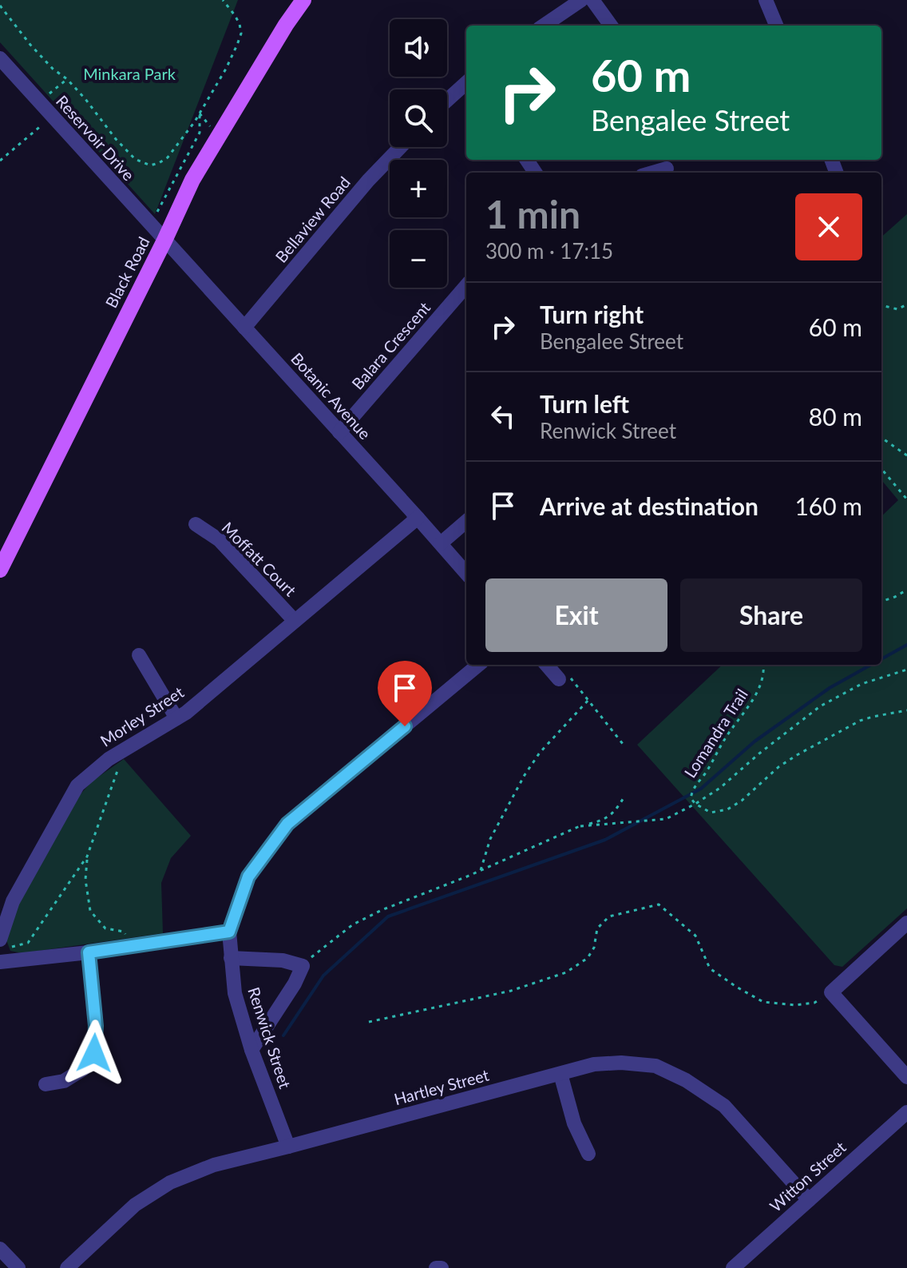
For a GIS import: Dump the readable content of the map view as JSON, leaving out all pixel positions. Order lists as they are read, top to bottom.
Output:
{
  "streets": {
    "main road": ["Black Road"],
    "street": [
      "Reservoir Drive",
      "Bellaview Road",
      "Balara Crescent",
      "Botanic Avenue",
      "Moffatt Court",
      "Morley Street",
      "Renwick Street",
      "Hartley Street",
      "Witton Street"
    ],
    "path": ["Lomandra Trail"]
  },
  "crossings": [
    ["Reservoir Drive", "Black Road"],
    ["Reservoir Drive", "Botanic Avenue"],
    ["Bellaview Road", "Botanic Avenue"],
    ["Black Road", "Botanic Avenue"],
    ["Balara Crescent", "Botanic Avenue"],
    ["Botanic Avenue", "Morley Street"],
    ["Moffatt Court", "Morley Street"],
    ["Renwick Street", "Hartley Street"],
    ["Hartley Street", "Witton Street"]
  ],
  "parks": ["Minkara Park"],
  "page": {
    "map_buttons": ["+", "−"],
    "turn": ["60 m", "Bengalee Street"],
    "heading": ["1 min", "300 m · 17:15"],
    "list": [
      {
        "name": "Turn right",
        "note": "Bengalee Street",
        "value": "60 m"
      },
      {
        "name": "Turn left",
        "note": "Renwick Street",
        "value": "80 m"
      },
      {
        "name": "Arrive at destination",
        "value": "160 m"
      }
    ],
    "buttons": ["Exit", "Share"]
  }
}
